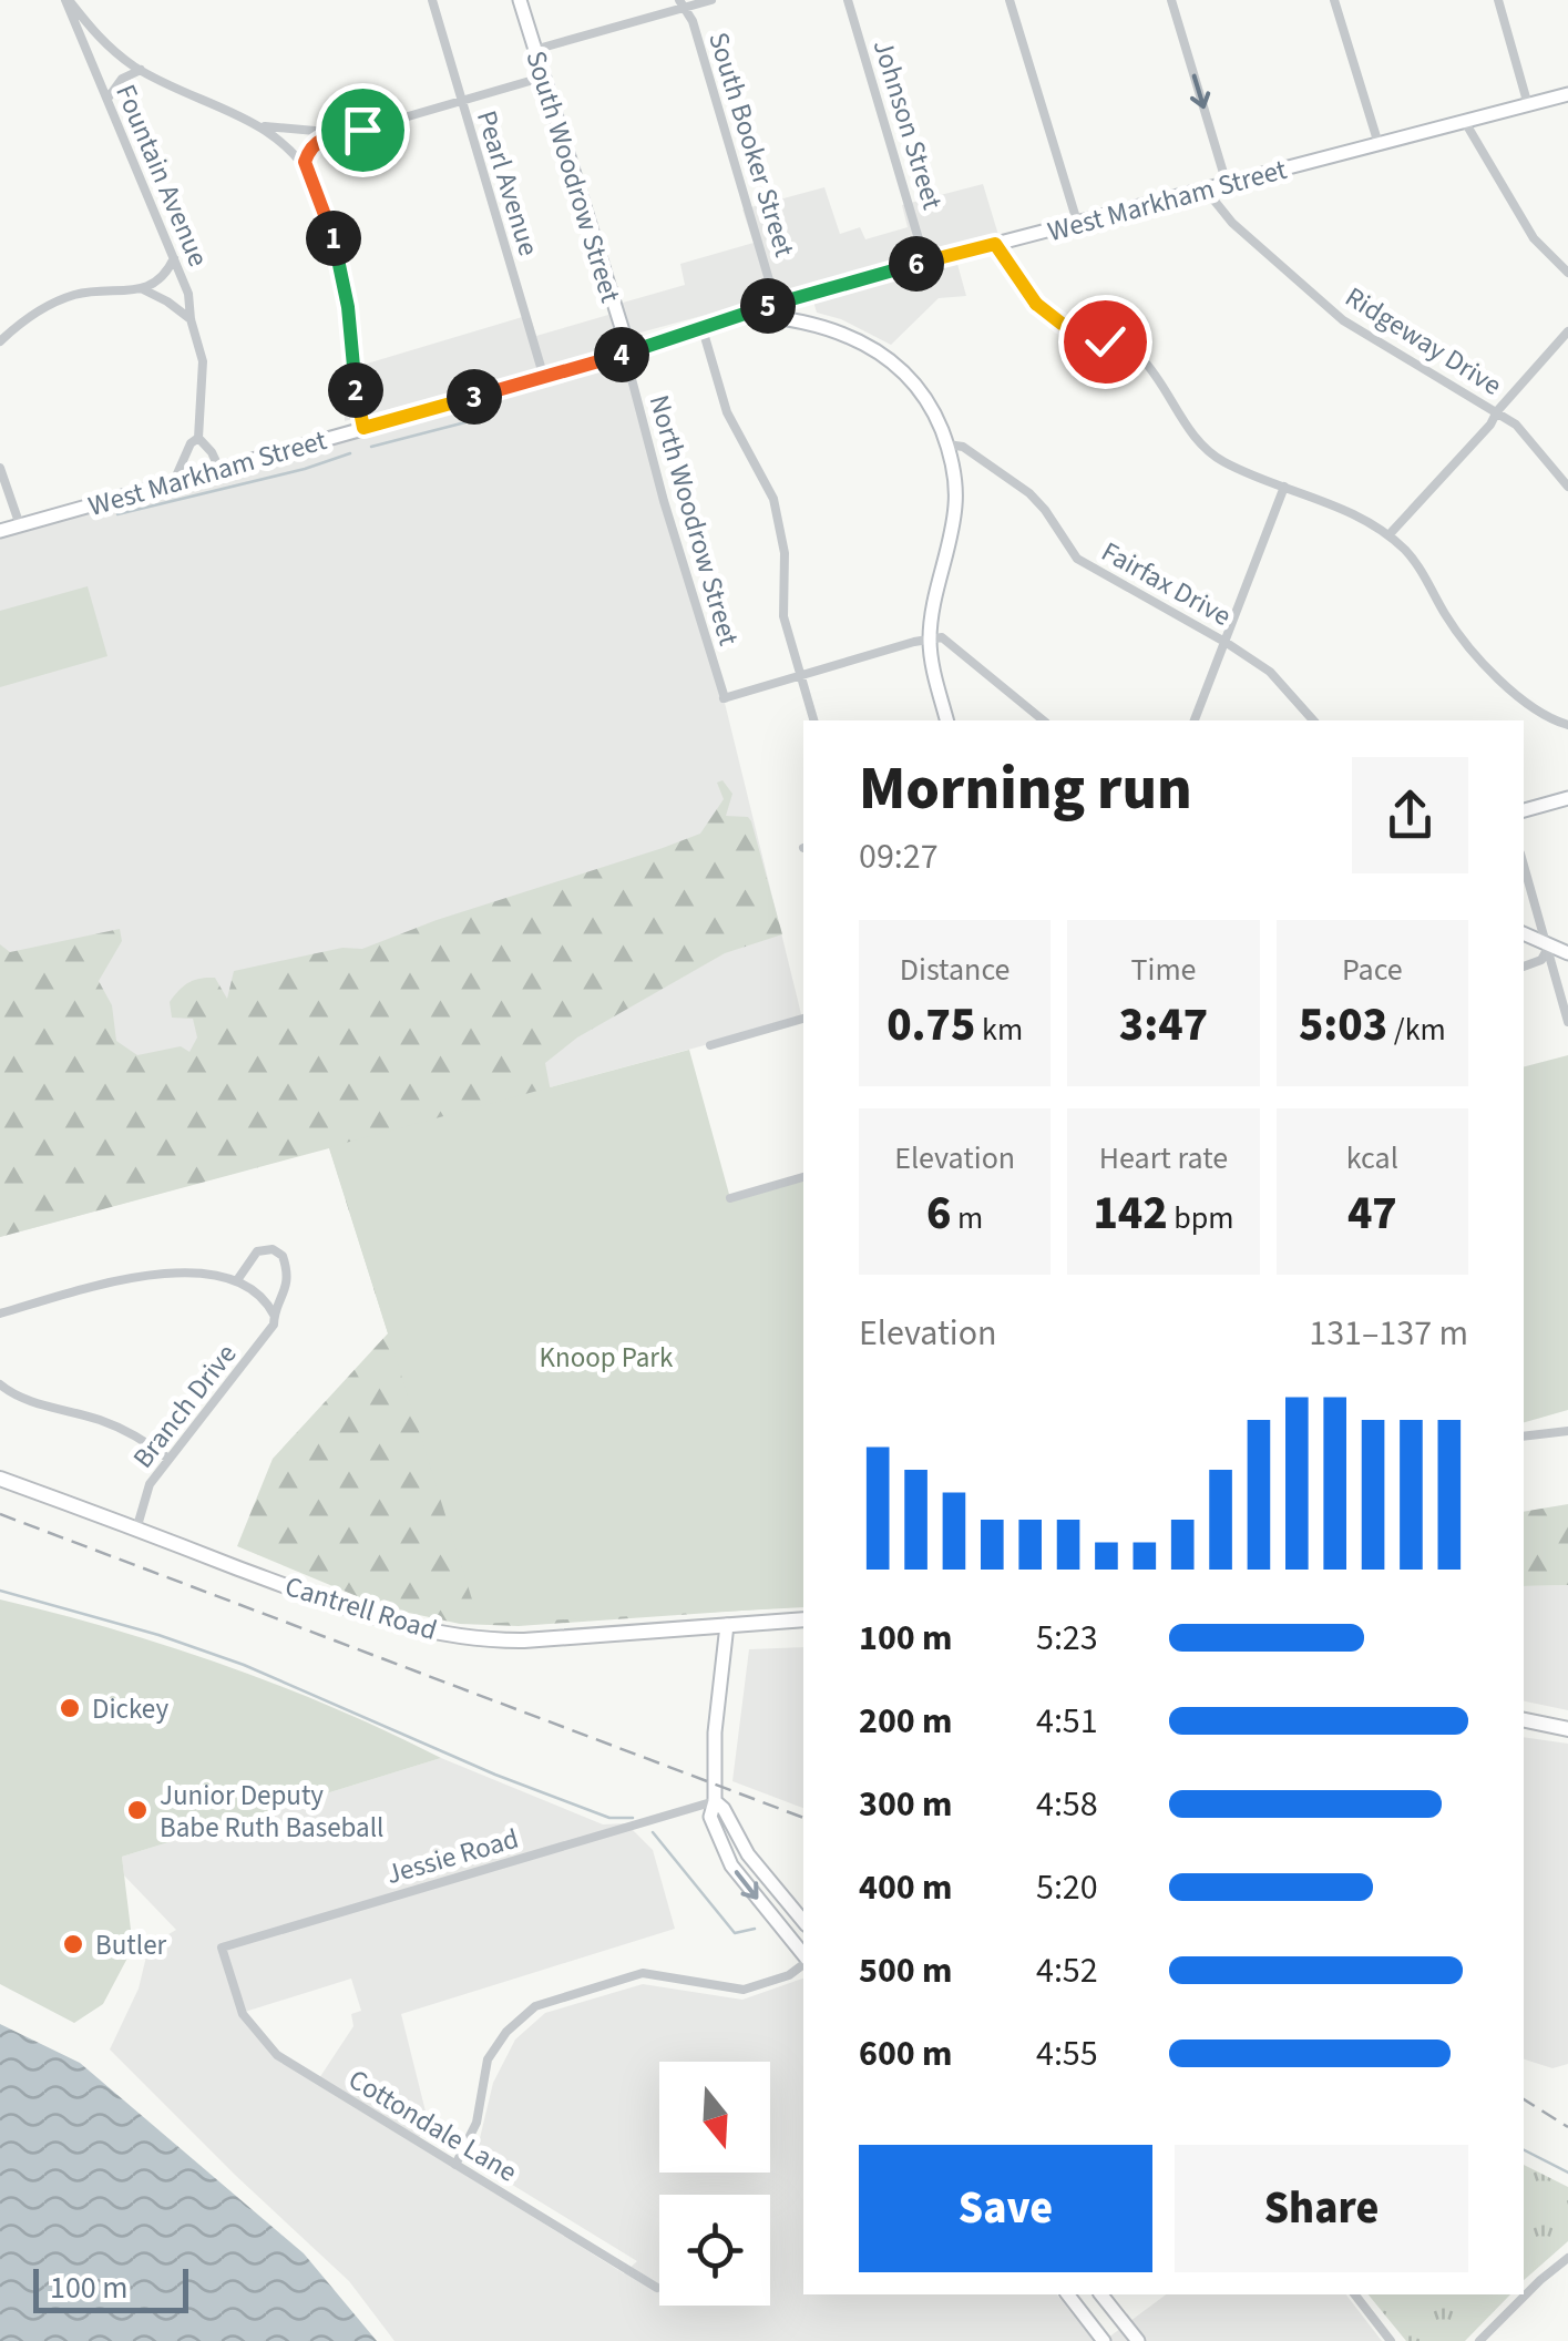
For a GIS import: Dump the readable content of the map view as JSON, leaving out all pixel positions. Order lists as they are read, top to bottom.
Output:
{
  "streets": {
    "main road": ["South Woodrow Street", "West Markham Street", "Cantrell Road"],
    "street": [
      "Johnson Street",
      "South Booker Street",
      "Fountain Avenue",
      "Pearl Avenue",
      "Ridgeway Drive",
      "North Woodrow Street",
      "Fairfax Drive",
      "Branch Drive",
      "Jessie Road",
      "Cottondale Lane"
    ]
  },
  "crossings": [
    ["Johnson Street", "West Markham Street"],
    ["South Booker Street", "West Markham Street"],
    ["Fountain Avenue", "West Markham Street"],
    ["South Woodrow Street", "West Markham Street"],
    ["South Woodrow Street", "North Woodrow Street"],
    ["Pearl Avenue", "West Markham Street"],
    ["West Markham Street", "Ridgeway Drive"],
    ["West Markham Street", "North Woodrow Street"],
    ["Branch Drive", "Cantrell Road"],
    ["Jessie Road", "Cottondale Lane"]
  ],
  "parks": ["Knoop Park"],
  "places": ["Dickey", "Junior Deputy Babe Ruth Baseball", "Butler"],
  "scale_bar": "100 m",
  "north": "bottom",
  "page": {
    "pins": [
      "1",
      "6",
      "5",
      "4",
      "2",
      "3"
    ],
    "heading": ["Morning run", "09:27"],
    "stats": [
      ["Distance", "0.75 km"],
      ["Time", "3:47"],
      ["Pace", "5:03 /km"],
      ["Elevation", "6 m"],
      ["Heart rate", "142 bpm"],
      ["kcal", "47"]
    ],
    "chart": ["Elevation", "131–137 m"],
    "list": [
      {
        "name": "100 m",
        "note": "5:23"
      },
      {
        "name": "200 m",
        "note": "4:51"
      },
      {
        "name": "300 m",
        "note": "4:58"
      },
      {
        "name": "400 m",
        "note": "5:20"
      },
      {
        "name": "500 m",
        "note": "4:52"
      },
      {
        "name": "600 m",
        "note": "4:55"
      }
    ],
    "buttons": ["Save", "Share"],
    "scale": "100 m"
  }
}
